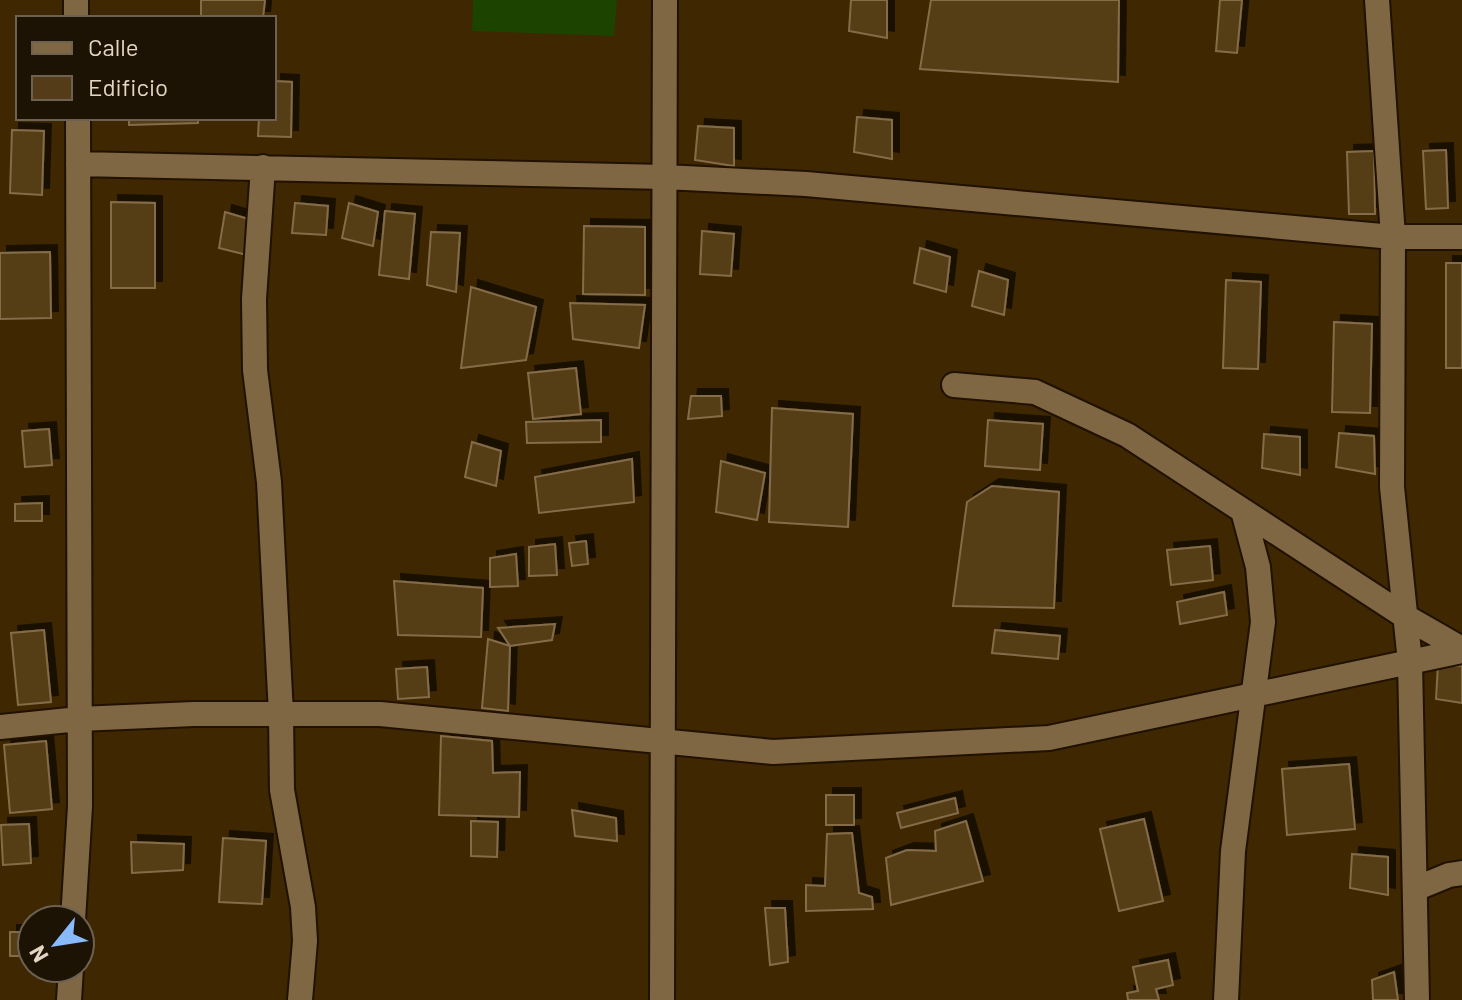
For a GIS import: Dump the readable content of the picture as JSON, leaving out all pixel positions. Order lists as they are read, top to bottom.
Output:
{
  "legend": ["Calle", "Edificio"],
  "north": "bottom left"
}
